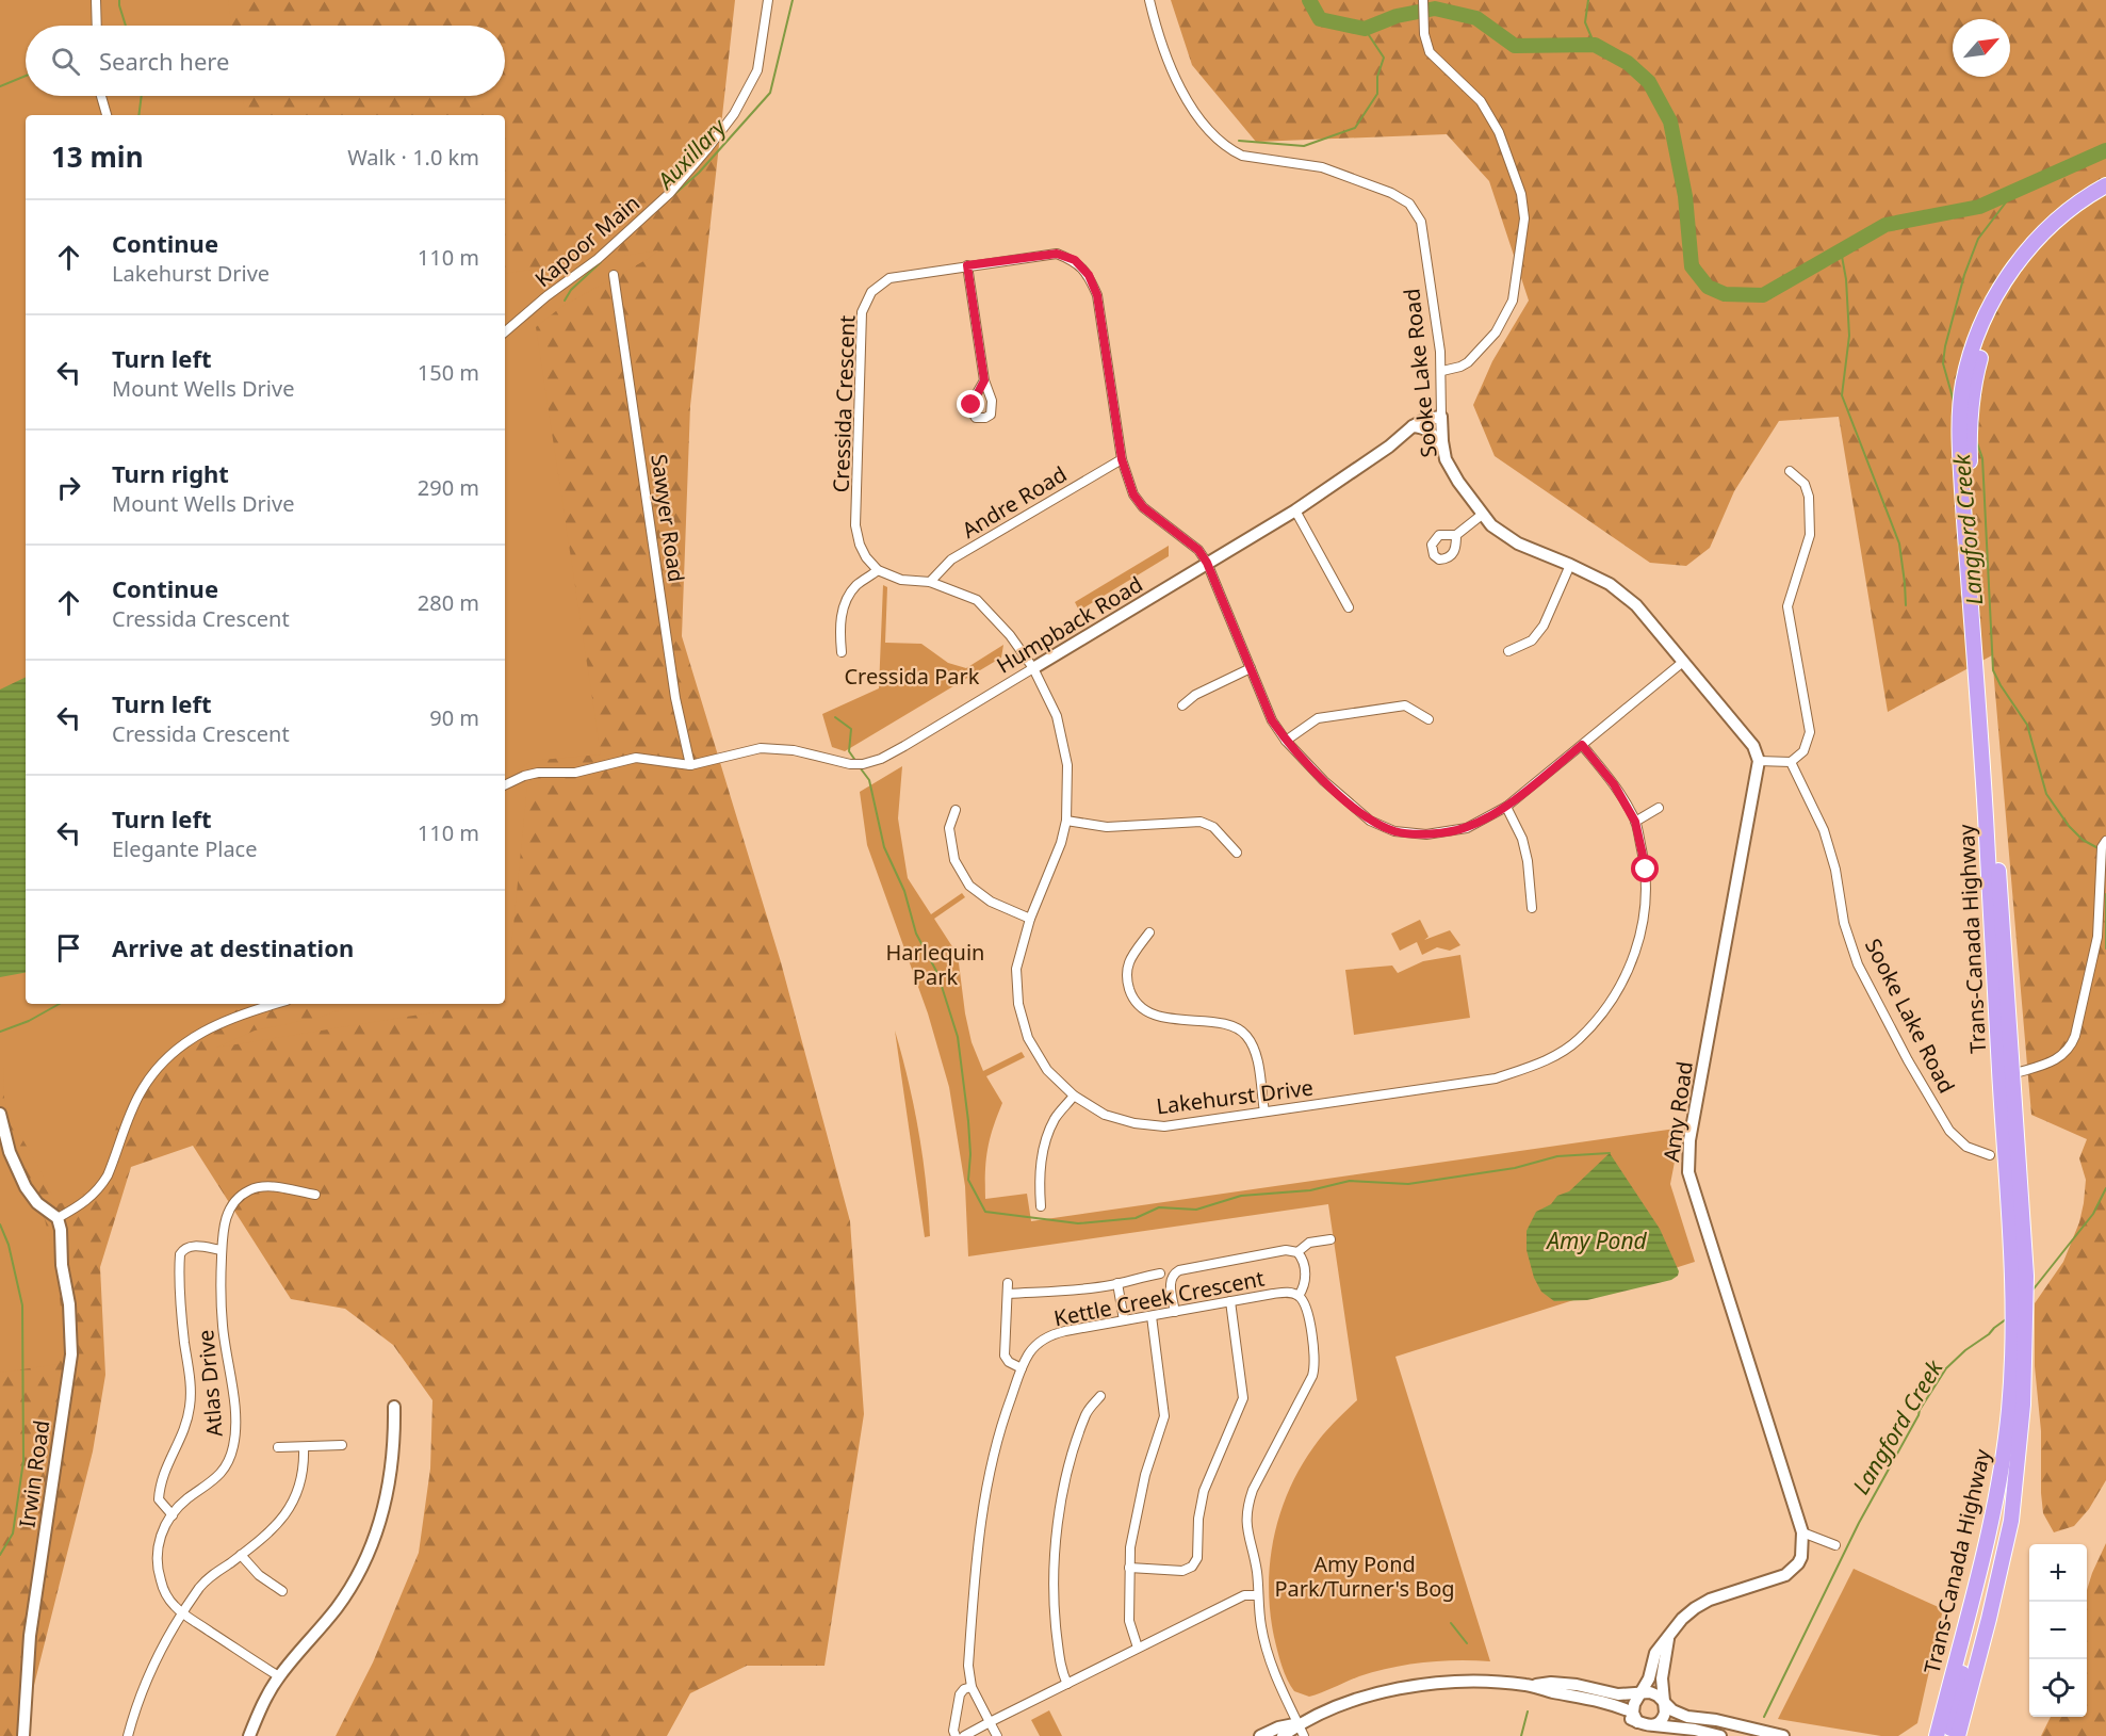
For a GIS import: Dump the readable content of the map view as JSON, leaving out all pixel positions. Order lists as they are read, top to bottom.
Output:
{
  "streets": {
    "highway": ["Trans-Canada Highway"],
    "street": [
      "Kapoor Main",
      "Sooke Lake Road",
      "Cressida Crescent",
      "Andre Road",
      "Sawyer Road",
      "Humpback Road",
      "Lakehurst Drive",
      "Amy Road",
      "Kettle Creek Crescent",
      "Atlas Drive",
      "Irwin Road"
    ]
  },
  "crossings": [
    ["Sooke Lake Road", "Humpback Road"],
    ["Sooke Lake Road", "Amy Road"],
    ["Cressida Crescent", "Andre Road"],
    ["Cressida Crescent", "Humpback Road"],
    ["Sawyer Road", "Humpback Road"],
    ["Humpback Road", "Lakehurst Drive"]
  ],
  "water": ["Auxillary", "Langford Creek", "Amy Pond"],
  "parks": ["Cressida Park", "Harlequin Park", "Amy Pond Park/Turner's Bog"],
  "north": "top right",
  "page": {
    "search": "Search here",
    "heading": ["13 min", "Walk · 1.0 km"],
    "list": [
      ["Continue", "Lakehurst Drive", "110 m"],
      ["Turn left", "Mount Wells Drive", "150 m"],
      ["Turn right", "Mount Wells Drive", "290 m"],
      ["Continue", "Cressida Crescent", "280 m"],
      ["Turn left", "Cressida Crescent", "90 m"],
      ["Turn left", "Elegante Place", "110 m"],
      "Arrive at destination"
    ],
    "map_buttons": ["+", "−"]
  }
}
